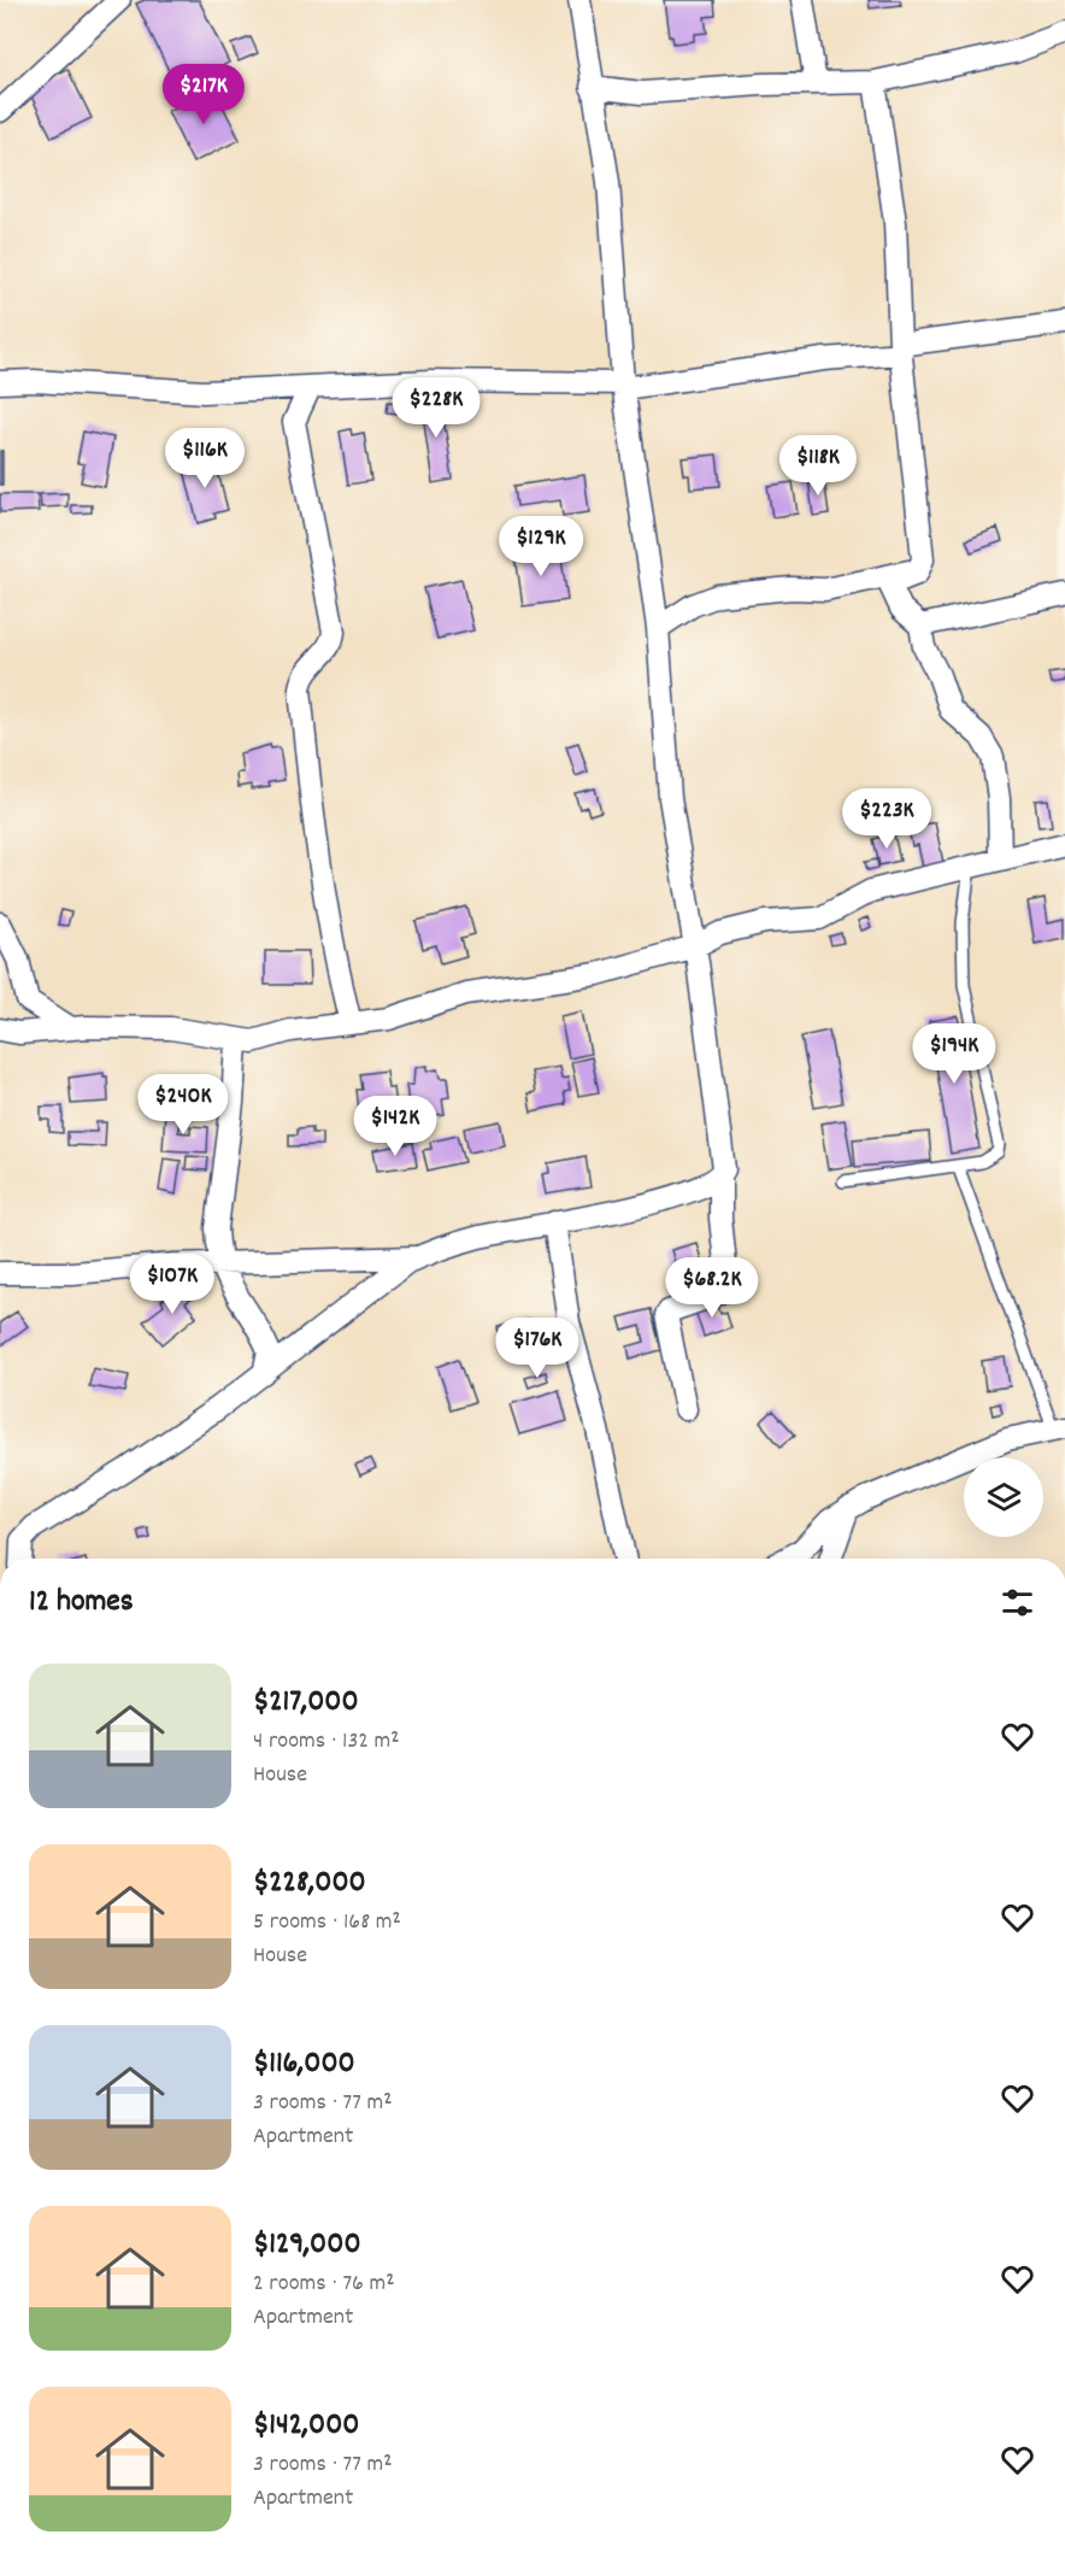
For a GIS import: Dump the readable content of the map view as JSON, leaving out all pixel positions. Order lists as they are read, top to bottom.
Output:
{
  "page": {
    "price": [
      "$217K",
      "$228K",
      "$116K",
      "$118K",
      "$129K",
      "$223K",
      "$194K",
      "$240K",
      "$142K",
      "$107K",
      "$68.2K",
      "$176K"
    ],
    "heading": "12 homes",
    "list": [
      {
        "name": "$217,000",
        "note": "4 rooms · 132 m² · House"
      },
      {
        "name": "$228,000",
        "note": "5 rooms · 168 m² · House"
      },
      {
        "name": "$116,000",
        "note": "3 rooms · 77 m² · Apartment"
      },
      {
        "name": "$129,000",
        "note": "2 rooms · 76 m² · Apartment"
      },
      {
        "name": "$142,000",
        "note": "3 rooms · 77 m² · Apartment"
      }
    ]
  }
}
